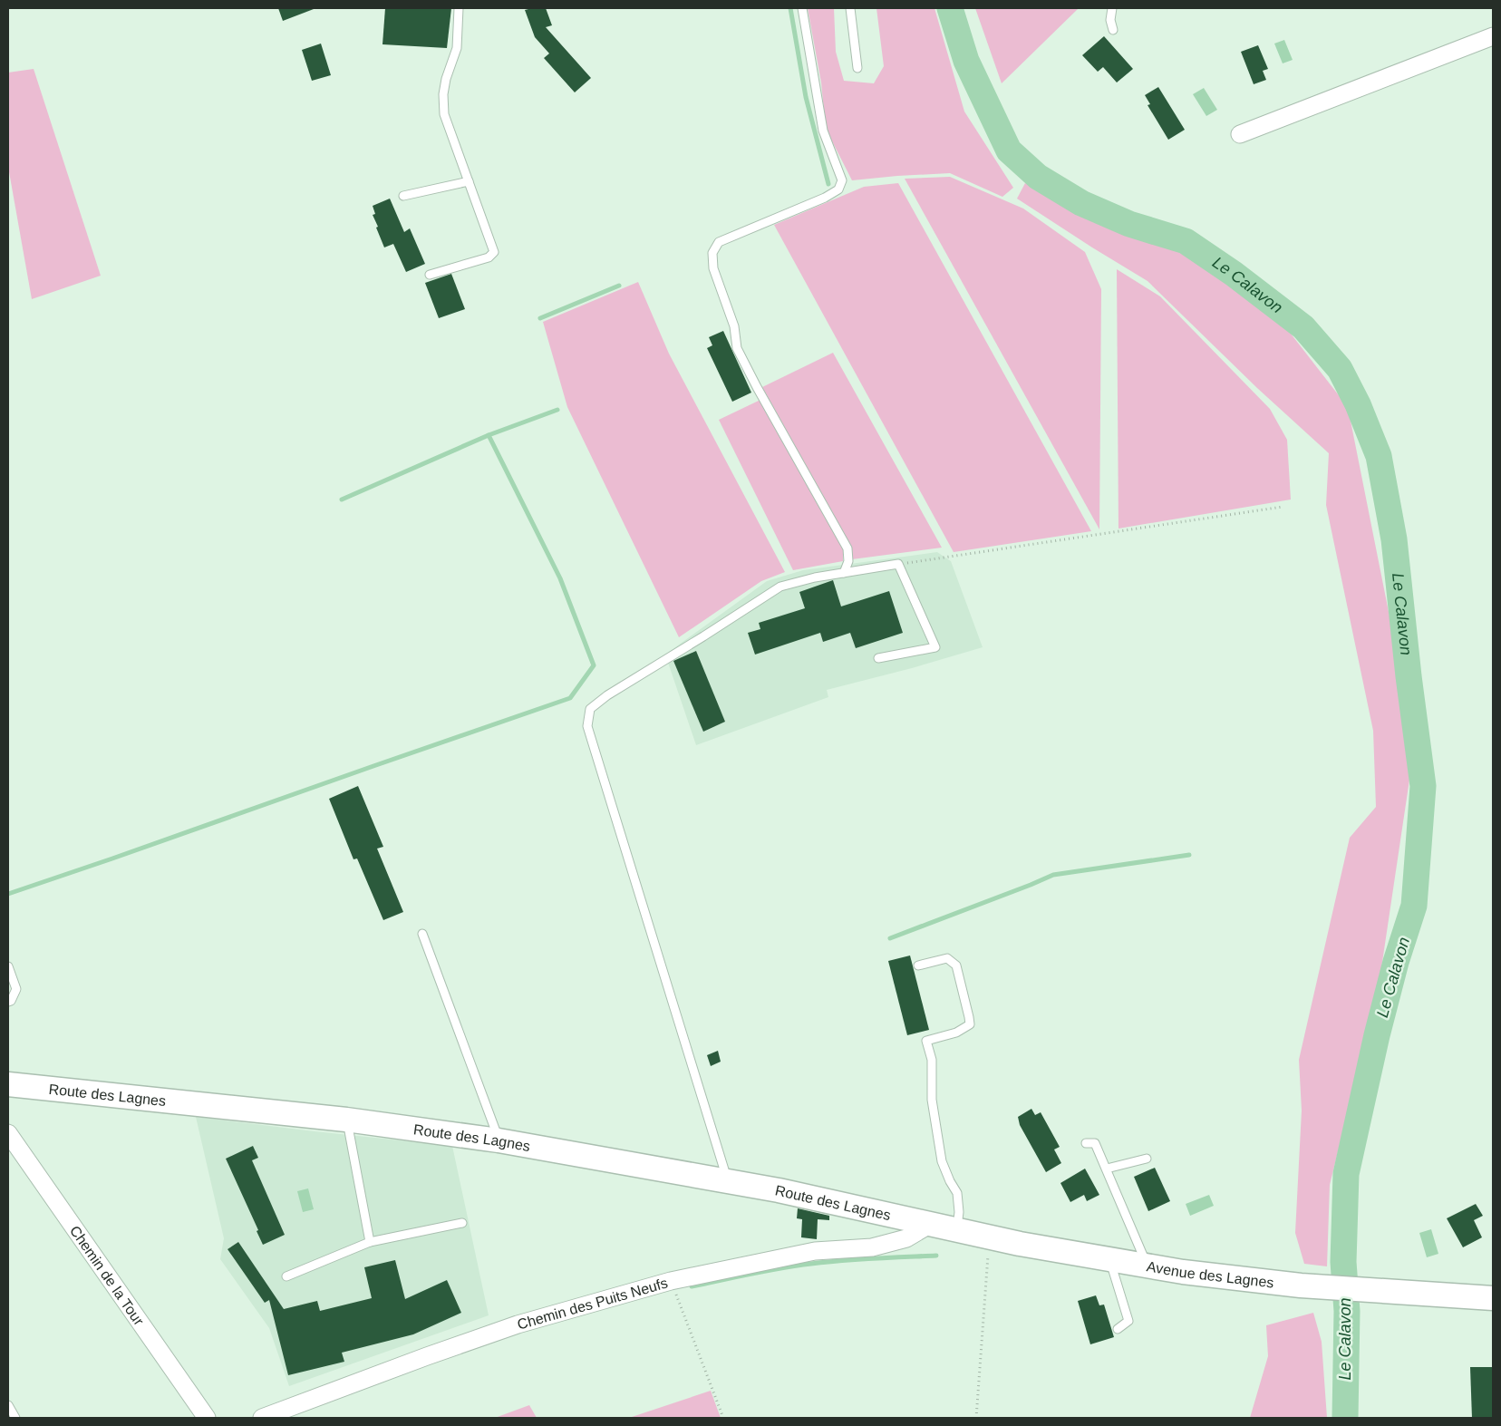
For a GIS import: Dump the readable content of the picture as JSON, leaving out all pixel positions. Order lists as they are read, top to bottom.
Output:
{
  "streets": {
    "street": [
      "Route des Lagnes",
      "Avenue des Lagnes",
      "Chemin de la Tour",
      "Chemin des Puits Neufs"
    ]
  },
  "crossings": [
    ["Route des Lagnes", "Avenue des Lagnes"],
    ["Route des Lagnes", "Chemin des Puits Neufs"],
    ["Avenue des Lagnes", "Chemin des Puits Neufs"]
  ],
  "water": ["Le Calavon"]
}
